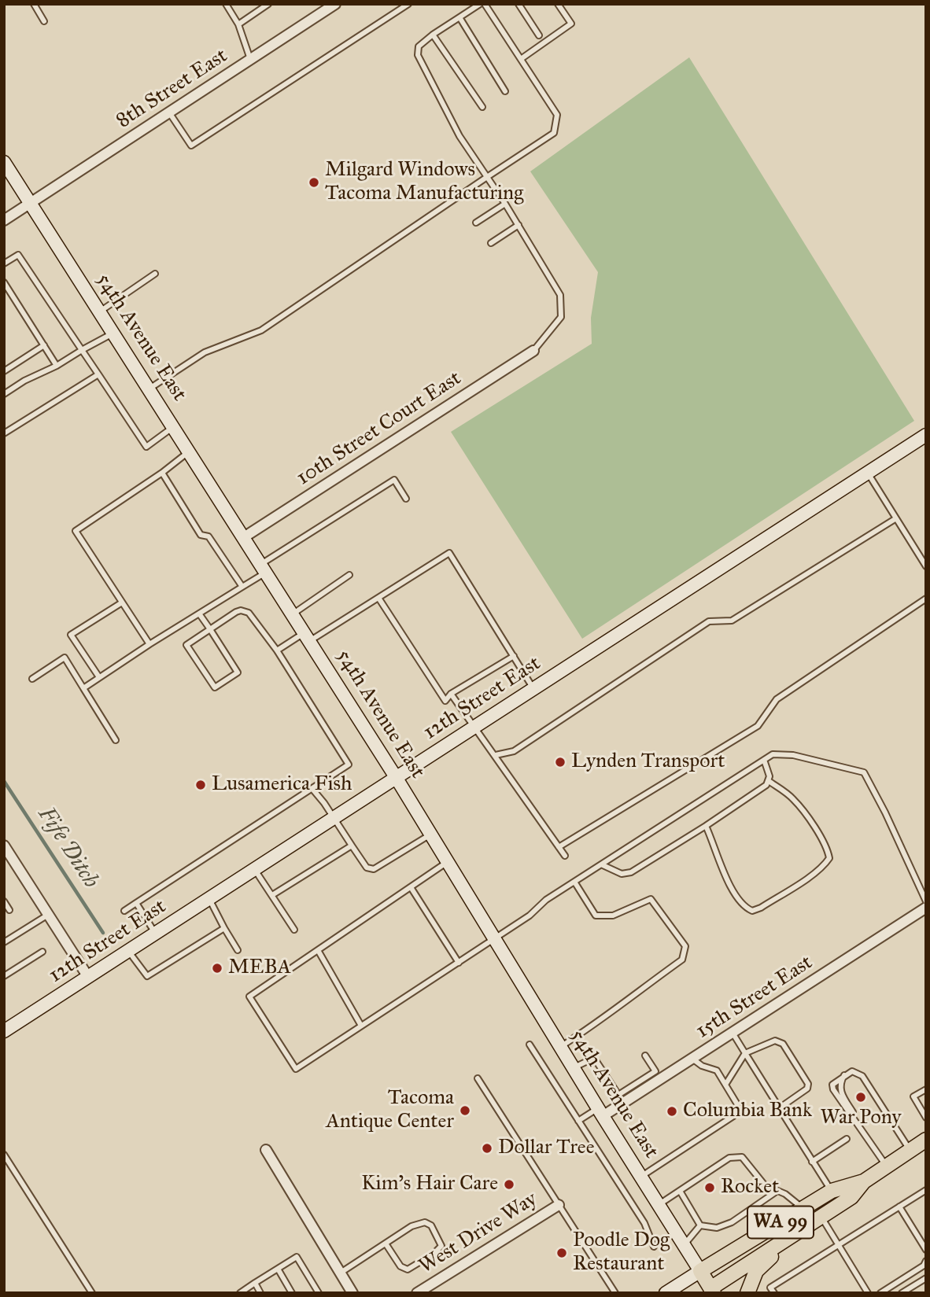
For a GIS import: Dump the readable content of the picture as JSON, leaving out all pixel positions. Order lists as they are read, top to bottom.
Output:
{
  "streets": {
    "main road": ["54th Avenue East", "12th Street East", "WA 99"],
    "street": [
      "8th Street East",
      "10th Street Court East",
      "15th Street East",
      "West Drive Way"
    ]
  },
  "crossings": [
    ["8th Street East", "54th Avenue East"],
    ["54th Avenue East", "10th Street Court East"],
    ["54th Avenue East", "12th Street East"],
    ["54th Avenue East", "15th Street East"],
    ["54th Avenue East", "WA 99"]
  ],
  "water": ["Fife Ditch"],
  "places": [
    "Milgard Windows Tacoma Manufacturing",
    "Lynden Transport",
    "Lusamerica Fish",
    "MEBA",
    "War Pony",
    "Tacoma Antique Center",
    "Columbia Bank",
    "Dollar Tree",
    "Kim's Hair Care",
    "Rocket",
    "Poodle Dog Restaurant"
  ]
}
